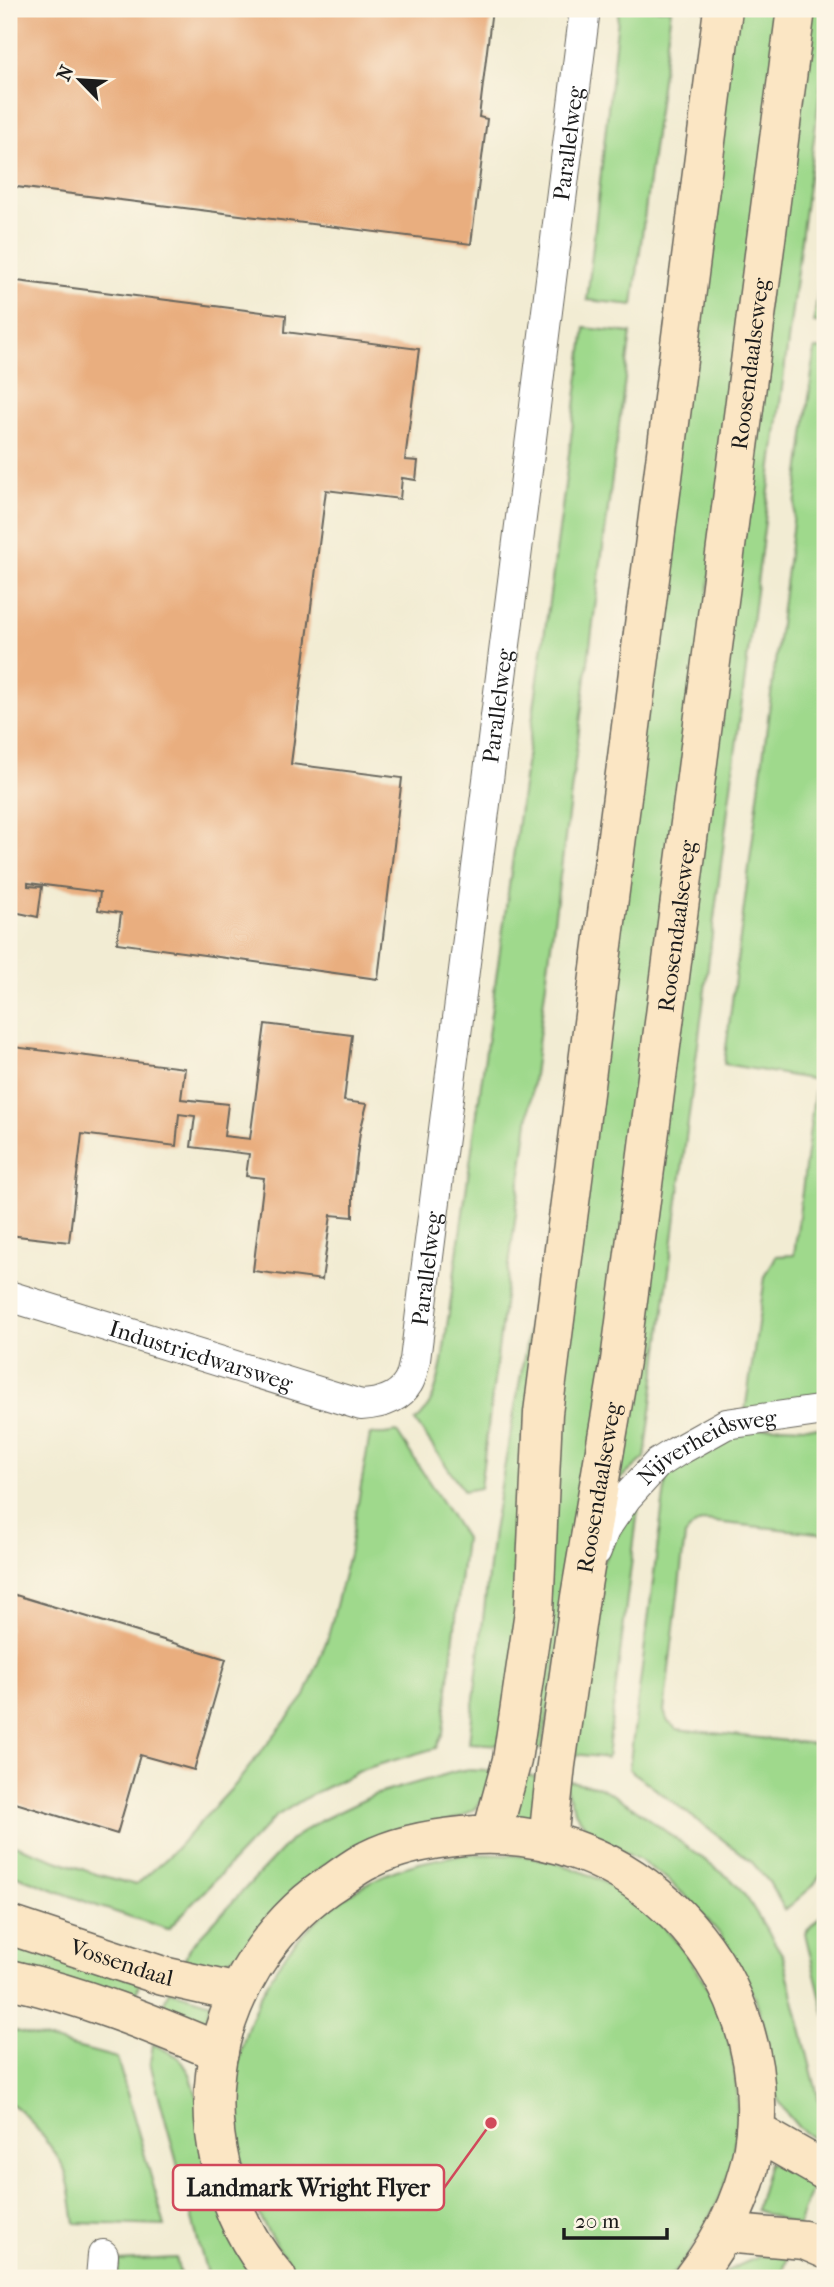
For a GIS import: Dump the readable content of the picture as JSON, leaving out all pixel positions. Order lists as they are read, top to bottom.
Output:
{
  "streets": {
    "street": [
      "Parallelweg",
      "Roosendaalseweg",
      "Industriedwarsweg",
      "Nijverheidsweg",
      "Vossendaal"
    ]
  },
  "crossings": [
    ["Parallelweg", "Industriedwarsweg"],
    ["Roosendaalseweg", "Nijverheidsweg"]
  ],
  "places": ["Landmark Wright Flyer"],
  "scale_bar": "20 m",
  "north": "top left"
}
